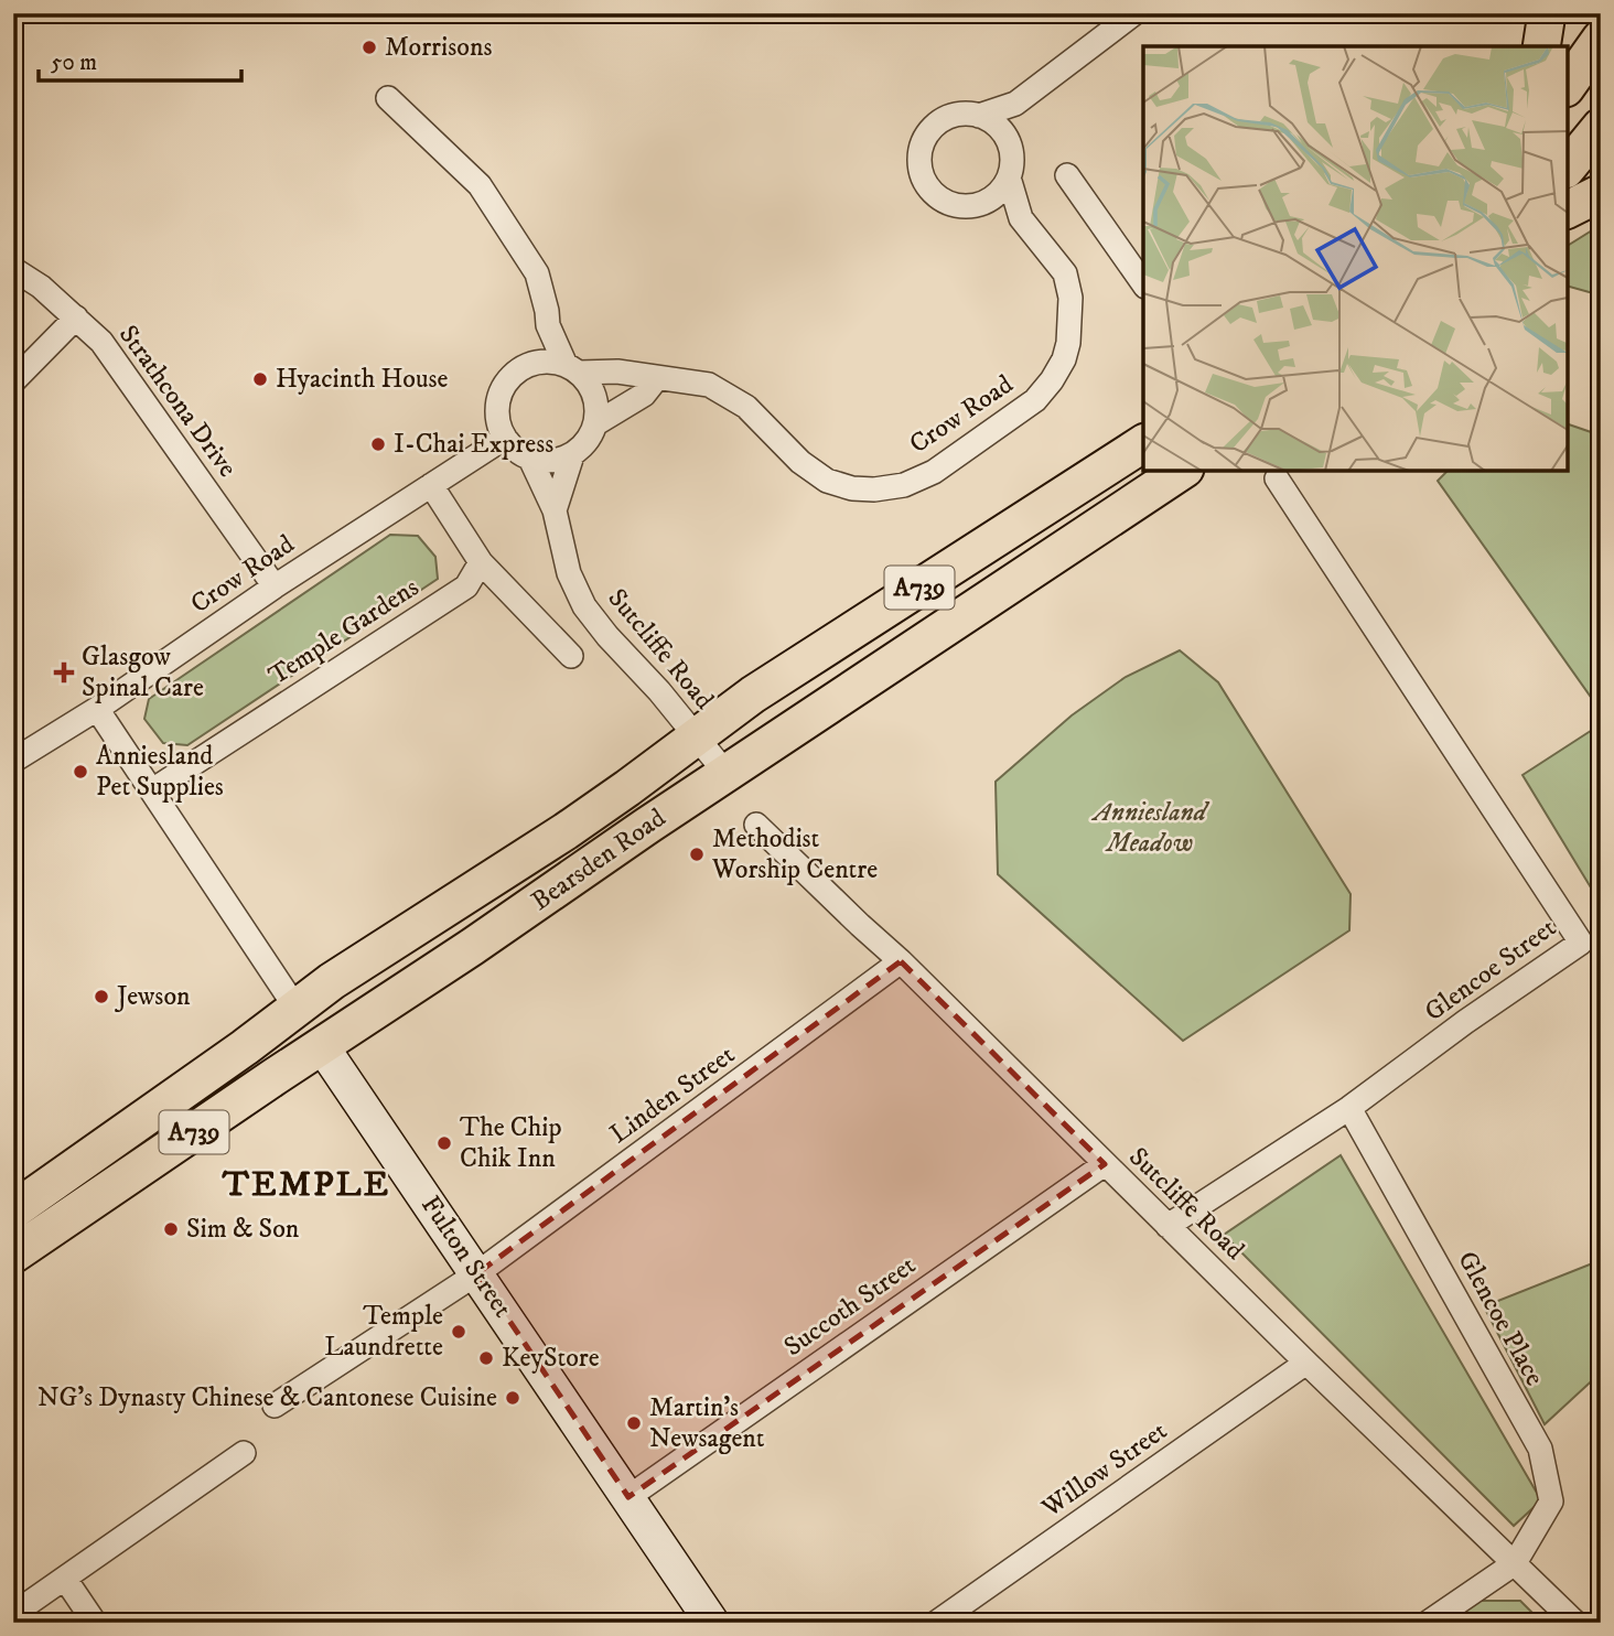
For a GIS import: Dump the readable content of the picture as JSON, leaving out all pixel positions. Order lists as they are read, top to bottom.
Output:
{
  "streets": {
    "main road": ["A739", "Bearsden Road"],
    "street": [
      "Strathcona Drive",
      "Crow Road",
      "Temple Gardens",
      "Sutcliffe Road",
      "Glencoe Street",
      "Linden Street",
      "Fulton Street",
      "Succoth Street",
      "Glencoe Place",
      "Willow Street"
    ]
  },
  "crossings": [
    ["Strathcona Drive", "Crow Road"],
    ["Crow Road", "Sutcliffe Road"],
    ["Sutcliffe Road", "Bearsden Road"],
    ["Sutcliffe Road", "Glencoe Street"],
    ["Sutcliffe Road", "Linden Street"],
    ["Sutcliffe Road", "Succoth Street"],
    ["Sutcliffe Road", "Glencoe Place"],
    ["Sutcliffe Road", "Willow Street"],
    ["Bearsden Road", "Fulton Street"],
    ["Glencoe Street", "Glencoe Place"],
    ["Linden Street", "Fulton Street"],
    ["Fulton Street", "Succoth Street"]
  ],
  "districts": ["TEMPLE"],
  "parks": ["Anniesland Meadow"],
  "places": {
    "other": [
      "Morrisons",
      "Hyacinth House",
      "I-Chai Express",
      "Anniesland Pet Supplies",
      "Methodist Worship Centre",
      "Jewson",
      "The Chip Chik Inn",
      "Sim & Son",
      "Temple Laundrette",
      "KeyStore",
      "NG's Dynasty Chinese & Cantonese Cuisine",
      "Martin's Newsagent"
    ],
    "health": ["Glasgow Spinal Care"]
  },
  "scale_bar": "50 m"
}
